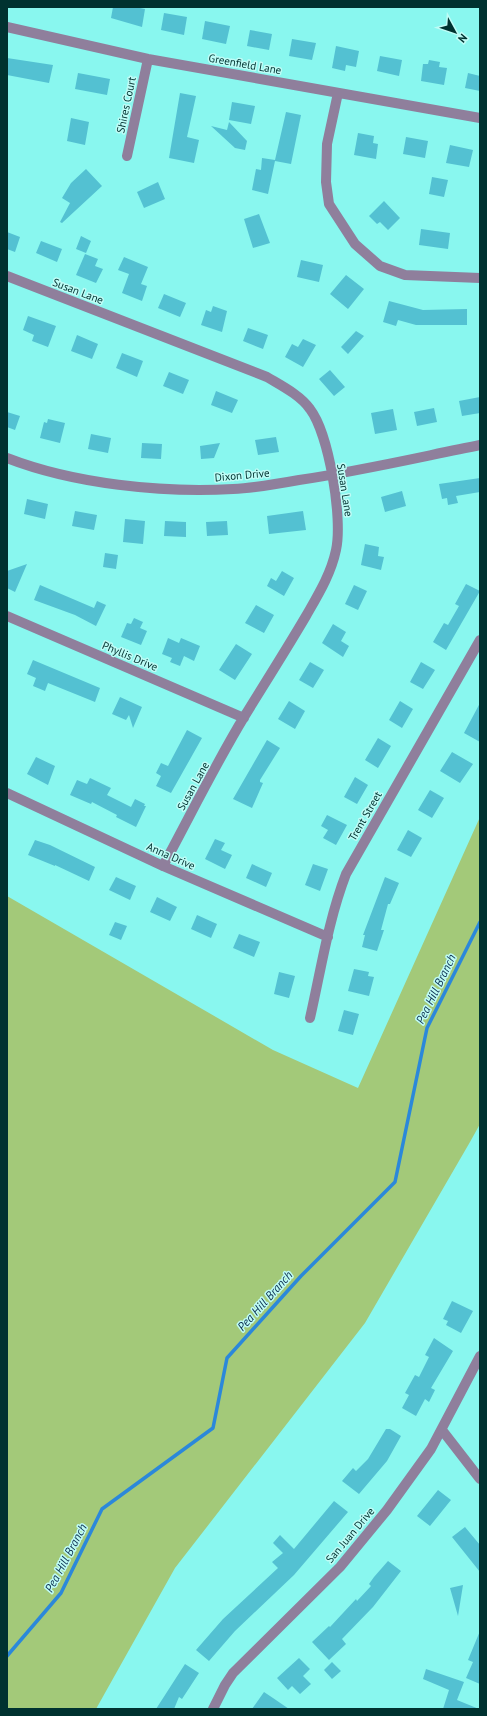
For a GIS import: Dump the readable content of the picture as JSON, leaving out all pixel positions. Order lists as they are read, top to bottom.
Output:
{
  "streets": {
    "street": [
      "Greenfield Lane",
      "Shires Court",
      "Susan Lane",
      "Dixon Drive",
      "Phyllis Drive",
      "Trent Street",
      "Anna Drive",
      "San Juan Drive"
    ]
  },
  "crossings": [
    ["Greenfield Lane", "Shires Court"],
    ["Susan Lane", "Dixon Drive"],
    ["Susan Lane", "Phyllis Drive"],
    ["Susan Lane", "Anna Drive"],
    ["Trent Street", "Anna Drive"]
  ],
  "water": ["Pea Hill Branch"],
  "north": "bottom right"
}
